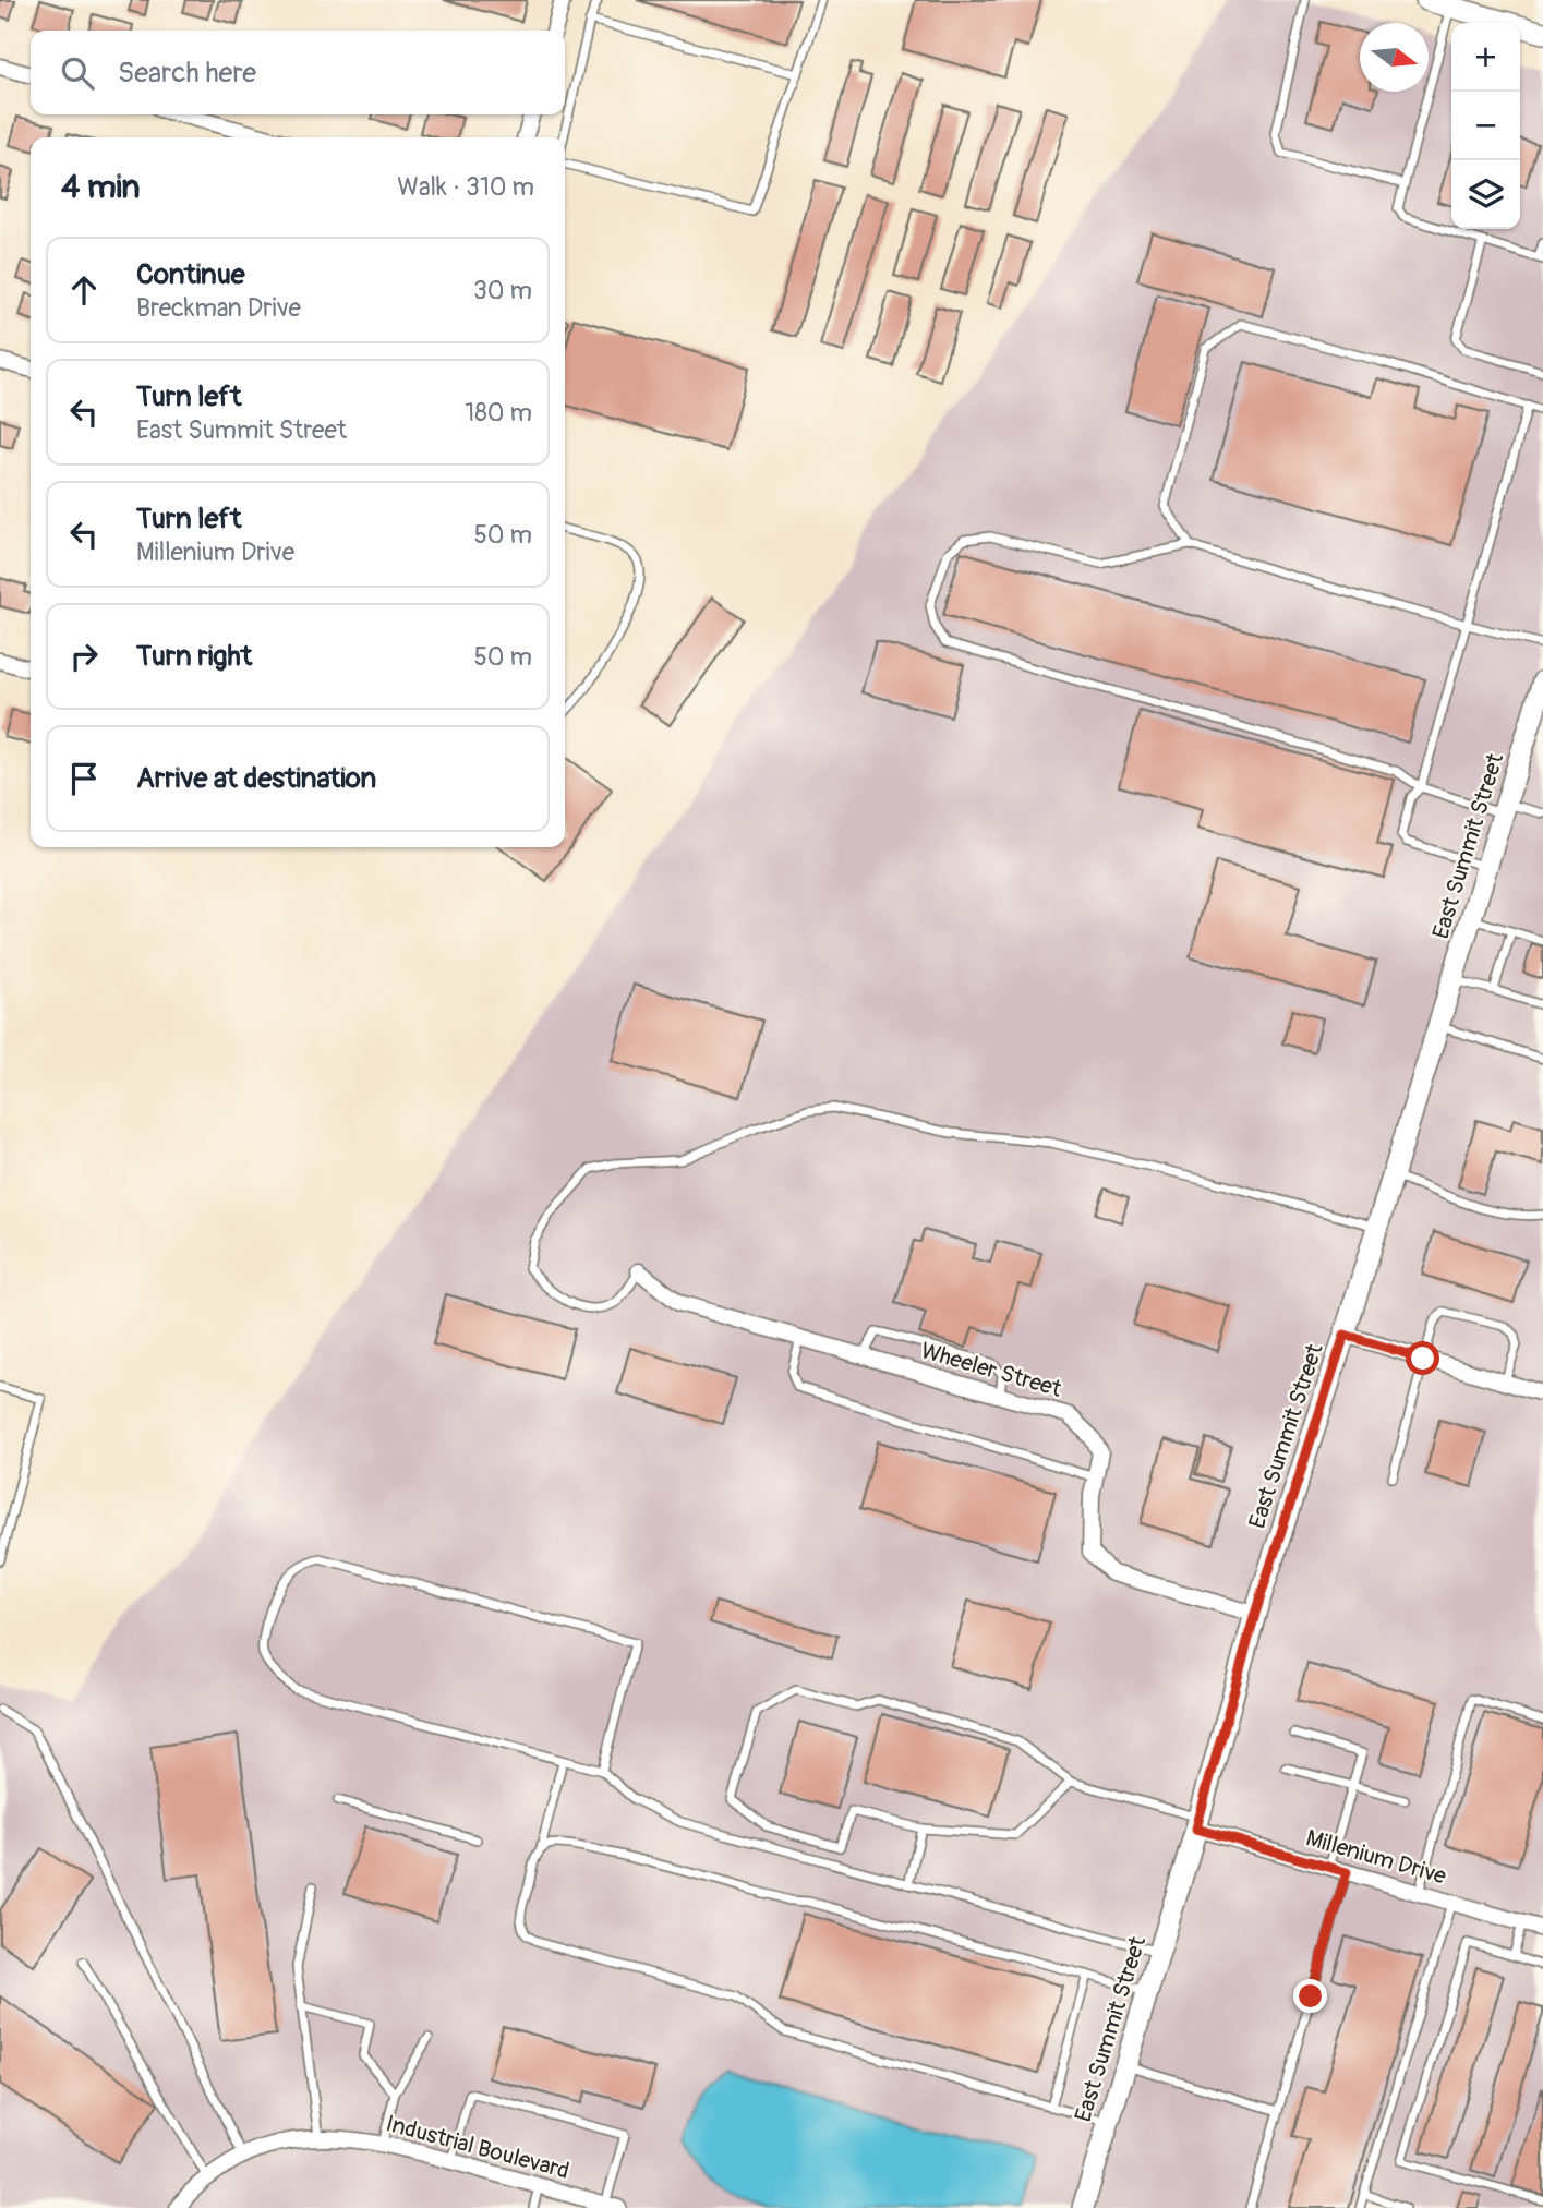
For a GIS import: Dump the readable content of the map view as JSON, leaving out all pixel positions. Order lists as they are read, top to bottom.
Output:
{
  "streets": {
    "street": [
      "East Summit Street",
      "Wheeler Street",
      "Millenium Drive",
      "Industrial Boulevard"
    ]
  },
  "crossings": [
    ["East Summit Street", "Wheeler Street"],
    ["East Summit Street", "Millenium Drive"]
  ],
  "north": "right",
  "page": {
    "map_buttons": ["+", "−"],
    "search": "Search here",
    "heading": ["4 min", "Walk · 310 m"],
    "list": [
      ["Continue", "Breckman Drive", "30 m"],
      ["Turn left", "East Summit Street", "180 m"],
      ["Turn left", "Millenium Drive", "50 m"],
      ["Turn right", "50 m"],
      "Arrive at destination"
    ]
  }
}
